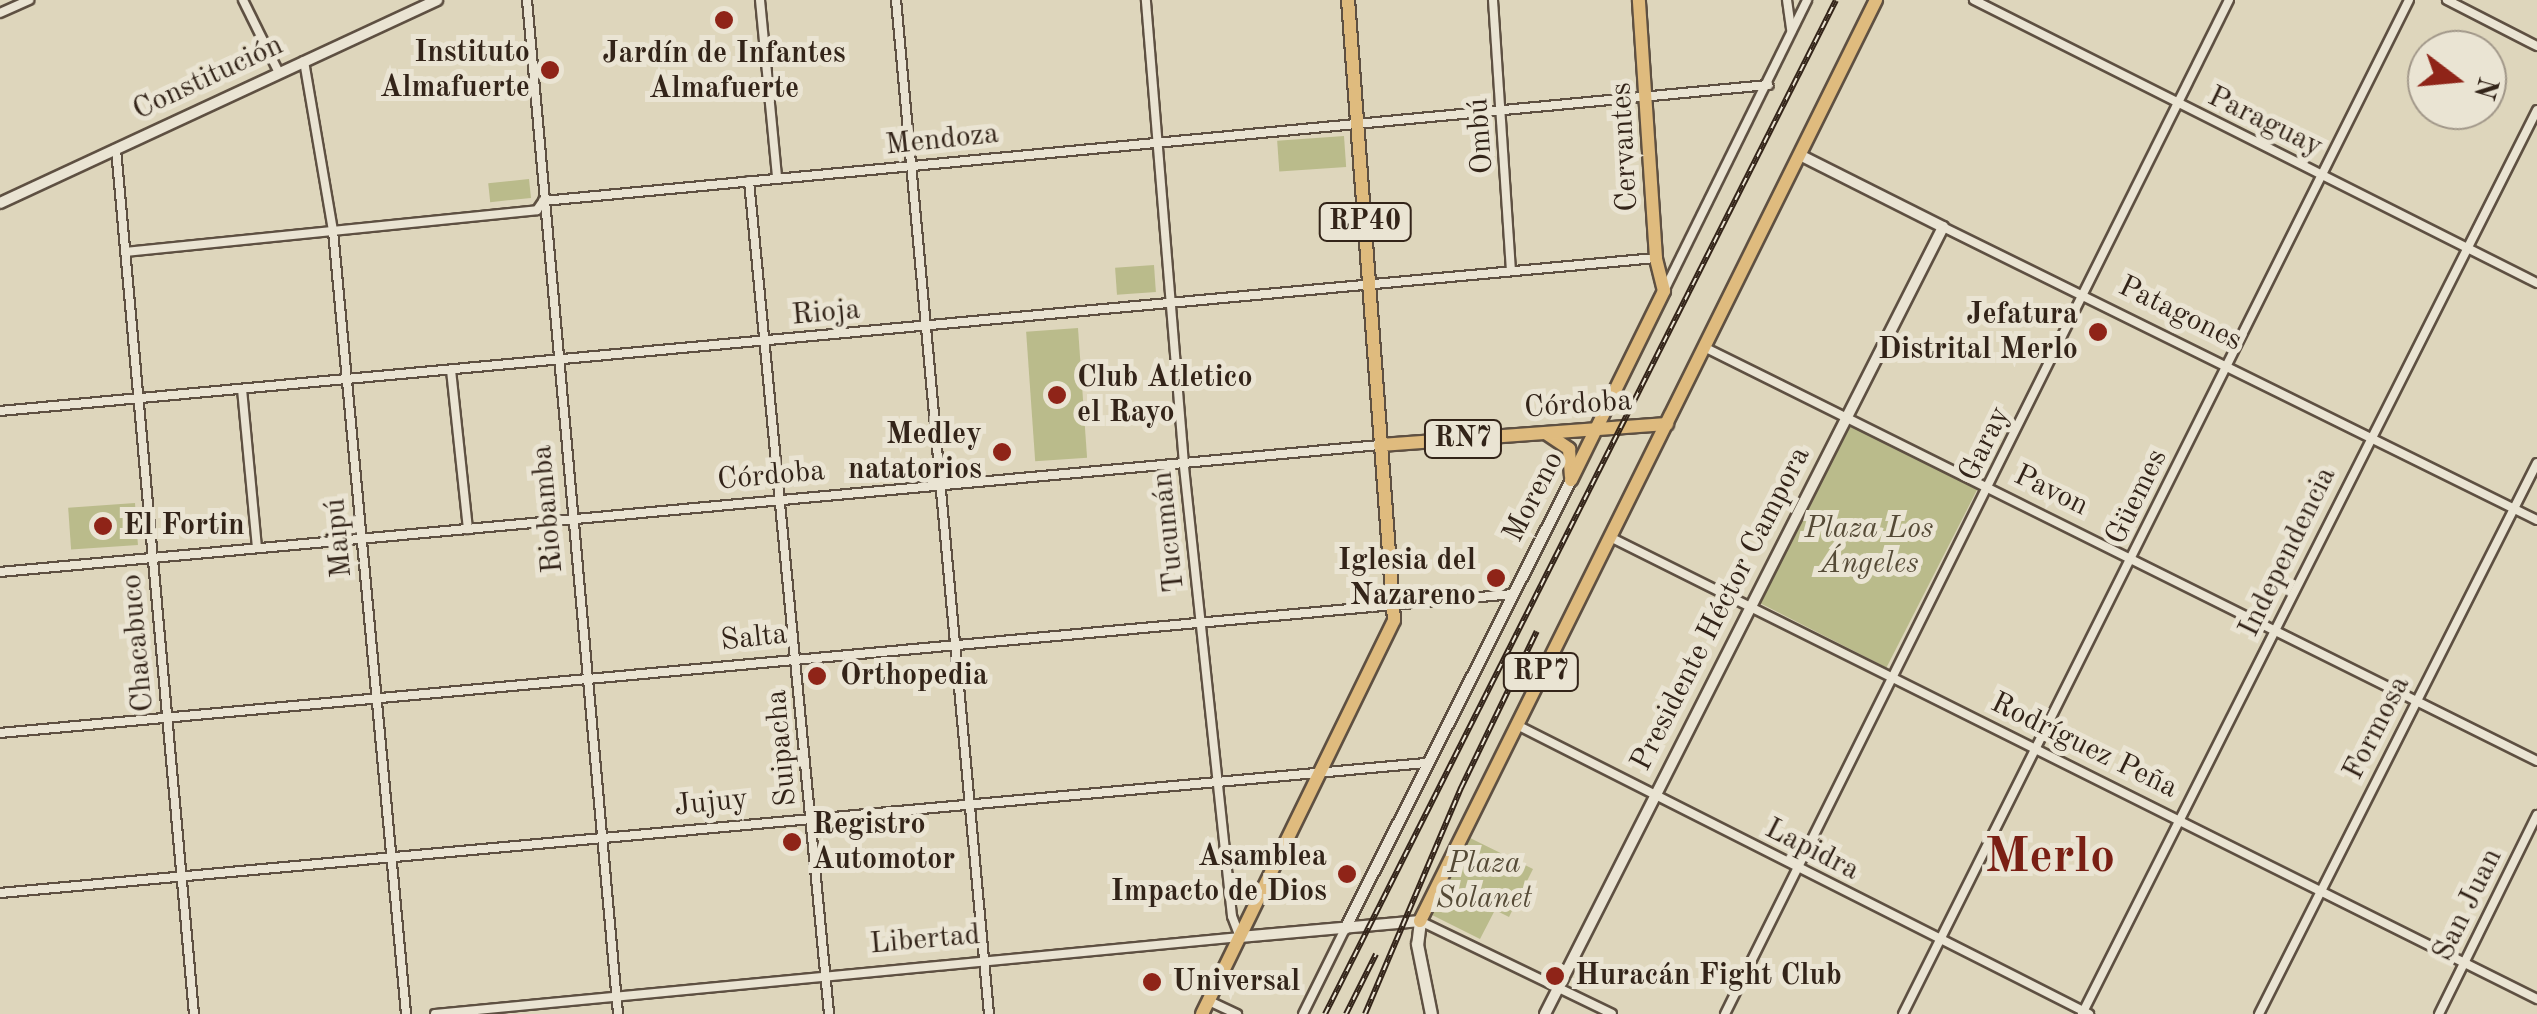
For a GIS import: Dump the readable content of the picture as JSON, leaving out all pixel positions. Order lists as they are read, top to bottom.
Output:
{
  "streets": {
    "main road": [
      "Cervantes",
      "RP40",
      "Córdoba",
      "RN7",
      "Moreno",
      "RP7"
    ],
    "street": [
      "Constitución",
      "Paraguay",
      "Ombú",
      "Mendoza",
      "Rioja",
      "Patagones",
      "Garay",
      "Pavon",
      "Güemes",
      "Riobamba",
      "Tucumán",
      "Maipú",
      "Independencia",
      "Presidente Héctor Campora",
      "Salta",
      "Chacabuco",
      "Formosa",
      "Rodríguez Peña",
      "Suipacha",
      "Jujuy",
      "Lapidra",
      "San Juan",
      "Libertad"
    ]
  },
  "crossings": [
    ["Constitución", "Maipú"],
    ["Constitución", "Chacabuco"],
    ["Paraguay", "Garay"],
    ["Paraguay", "Güemes"],
    ["Paraguay", "Independencia"],
    ["Ombú", "Mendoza"],
    ["Ombú", "Rioja"],
    ["Mendoza", "Cervantes"],
    ["Mendoza", "RP40"],
    ["Mendoza", "Moreno"],
    ["Mendoza", "Riobamba"],
    ["Mendoza", "Tucumán"],
    ["Mendoza", "Maipú"],
    ["Mendoza", "Chacabuco"],
    ["Mendoza", "Suipacha"],
    ["Cervantes", "Rioja"],
    ["Cervantes", "Moreno"],
    ["RP40", "Rioja"],
    ["RP40", "Córdoba"],
    ["Rioja", "Riobamba"],
    ["Rioja", "Tucumán"],
    ["Rioja", "Maipú"],
    ["Rioja", "Chacabuco"],
    ["Rioja", "Suipacha"],
    ["Patagones", "Garay"],
    ["Patagones", "Güemes"],
    ["Patagones", "Independencia"],
    ["Patagones", "Presidente Héctor Campora"],
    ["Patagones", "RP7"],
    ["Patagones", "Formosa"],
    ["Córdoba", "Moreno"],
    ["Córdoba", "Riobamba"],
    ["Córdoba", "Tucumán"],
    ["Córdoba", "Maipú"],
    ["Córdoba", "Chacabuco"],
    ["Córdoba", "RP7"],
    ["Córdoba", "Suipacha"],
    ["Garay", "Pavon"],
    ["Garay", "Rodríguez Peña"],
    ["Garay", "Lapidra"],
    ["Pavon", "Güemes"],
    ["Pavon", "Independencia"],
    ["Pavon", "Presidente Héctor Campora"],
    ["Pavon", "RP7"],
    ["Pavon", "Formosa"],
    ["Moreno", "Salta"],
    ["Moreno", "Jujuy"],
    ["Moreno", "Libertad"],
    ["Güemes", "Rodríguez Peña"],
    ["Güemes", "Lapidra"],
    ["Riobamba", "Salta"],
    ["Riobamba", "Jujuy"],
    ["Riobamba", "Libertad"],
    ["Tucumán", "Salta"],
    ["Tucumán", "Jujuy"],
    ["Tucumán", "Libertad"],
    ["Maipú", "Salta"],
    ["Maipú", "Jujuy"],
    ["Independencia", "Rodríguez Peña"],
    ["Independencia", "Lapidra"],
    ["Presidente Héctor Campora", "Rodríguez Peña"],
    ["Presidente Héctor Campora", "Lapidra"],
    ["Salta", "Chacabuco"],
    ["Salta", "Suipacha"],
    ["Chacabuco", "Jujuy"],
    ["RP7", "Rodríguez Peña"],
    ["RP7", "Lapidra"],
    ["RP7", "Libertad"],
    ["Formosa", "Rodríguez Peña"],
    ["Rodríguez Peña", "San Juan"],
    ["Suipacha", "Jujuy"],
    ["Suipacha", "Libertad"]
  ],
  "districts": ["Merlo"],
  "parks": ["Plaza Los Ángeles", "Plaza Solanet"],
  "places": [
    "Jardín de Infantes Almafuerte",
    "Instituto Almafuerte",
    "Jefatura Distrital Merlo",
    "Club Atletico el Rayo",
    "Medley natatorios",
    "El Fortin",
    "Iglesia del Nazareno",
    "Orthopedia",
    "Registro Automotor",
    "Asamblea Impacto de Dios",
    "Huracán Fight Club",
    "Universal"
  ],
  "north": "right"
}
